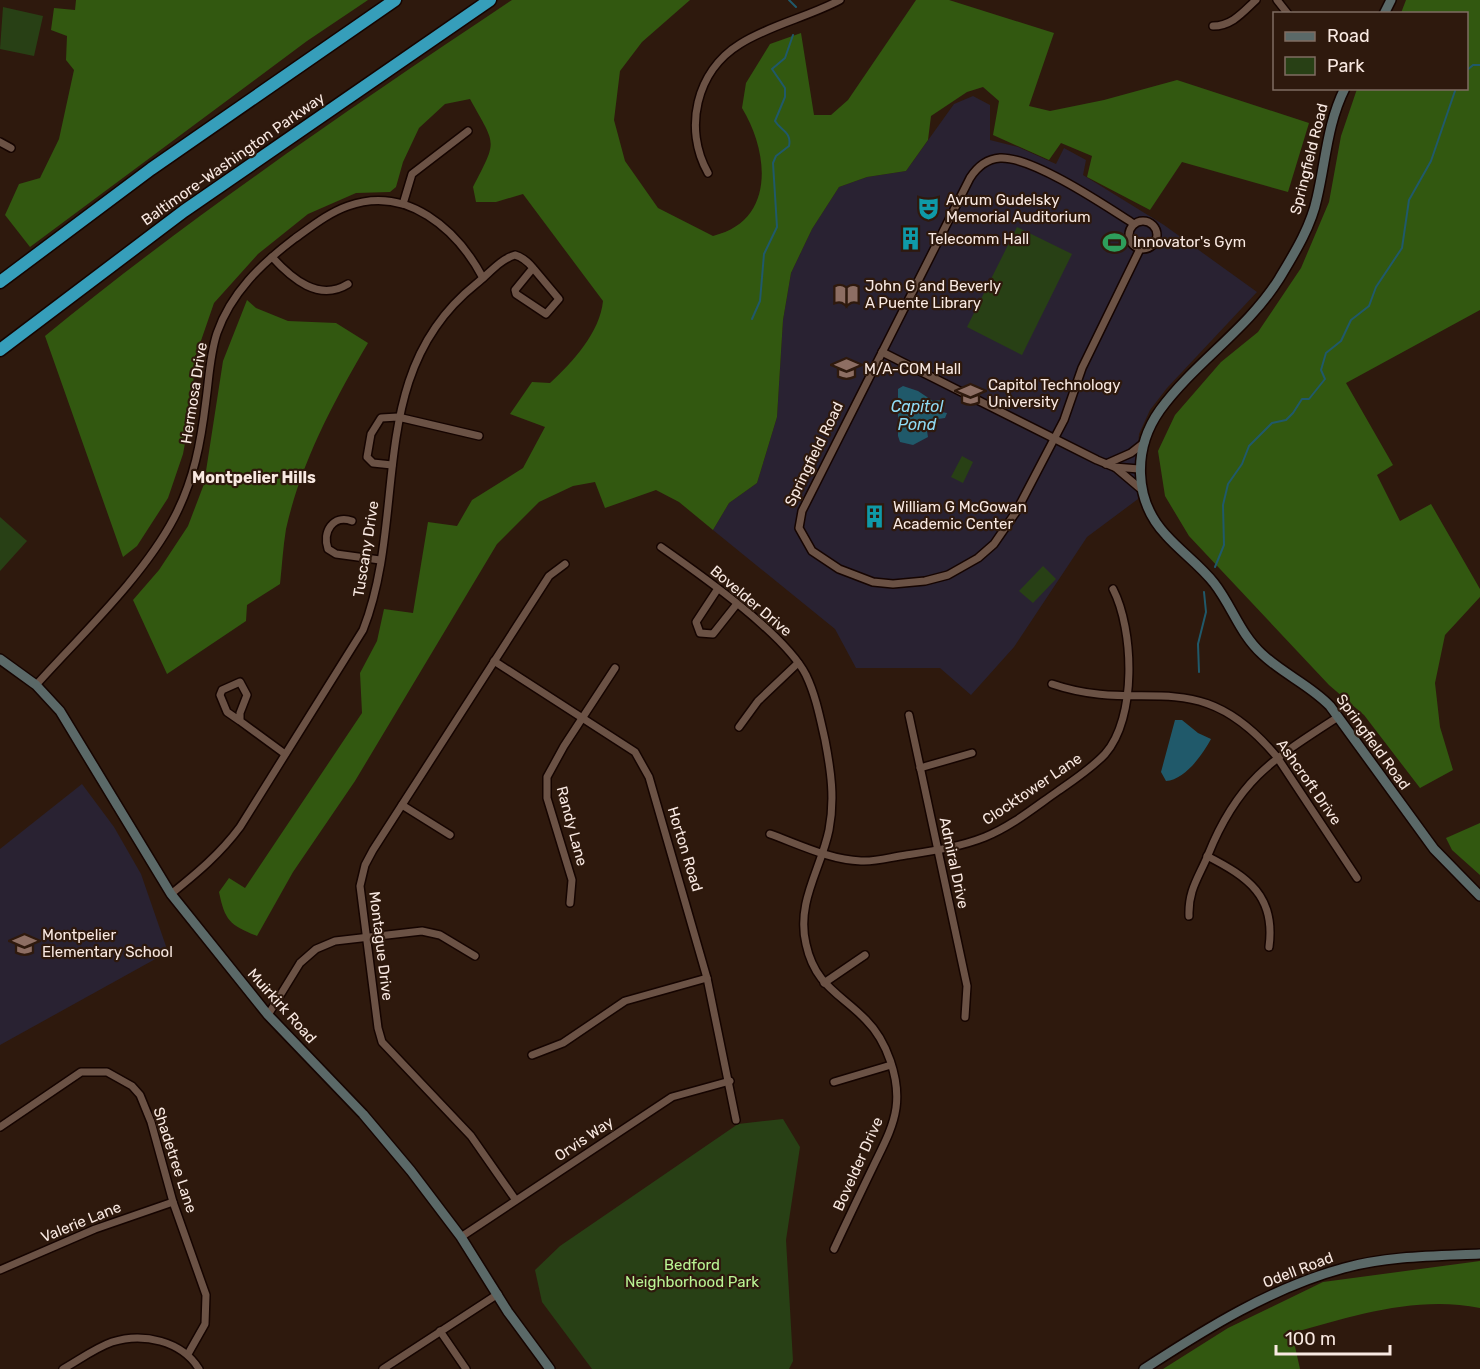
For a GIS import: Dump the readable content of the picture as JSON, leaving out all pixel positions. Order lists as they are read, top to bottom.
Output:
{
  "streets": {
    "highway": ["Baltimore-Washington Parkway"],
    "street": [
      "Springfield Road",
      "Hermosa Drive",
      "Tuscany Drive",
      "Bovelder Drive",
      "Ashcroft Drive",
      "Clocktower Lane",
      "Randy Lane",
      "Horton Road",
      "Admiral Drive",
      "Montague Drive",
      "Muirkirk Road",
      "Orvis Way",
      "Shadetree Lane",
      "Valerie Lane",
      "Odell Road"
    ]
  },
  "crossings": [
    ["Hermosa Drive", "Tuscany Drive"],
    ["Hermosa Drive", "Muirkirk Road"],
    ["Tuscany Drive", "Muirkirk Road"],
    ["Bovelder Drive", "Clocktower Lane"],
    ["Ashcroft Drive", "Clocktower Lane"],
    ["Clocktower Lane", "Admiral Drive"],
    ["Randy Lane", "Horton Road"],
    ["Horton Road", "Montague Drive"],
    ["Horton Road", "Orvis Way"],
    ["Montague Drive", "Orvis Way"],
    ["Muirkirk Road", "Orvis Way"],
    ["Shadetree Lane", "Valerie Lane"]
  ],
  "districts": ["Montpelier Hills"],
  "water": ["Capitol Pond"],
  "parks": ["Bedford Neighborhood Park"],
  "places": {
    "theatre": ["Avrum Gudelsky Memorial Auditorium"],
    "building": ["Telecomm Hall", "William G McGowan Academic Center"],
    "sports": ["Innovator's Gym"],
    "library": ["John G and Beverly A Puente Library"],
    "school or university": ["M/A-COM Hall", "Capitol Technology University", "Montpelier Elementary School"]
  },
  "legend": ["Road", "Park"],
  "scale_bar": "100 m"
}
